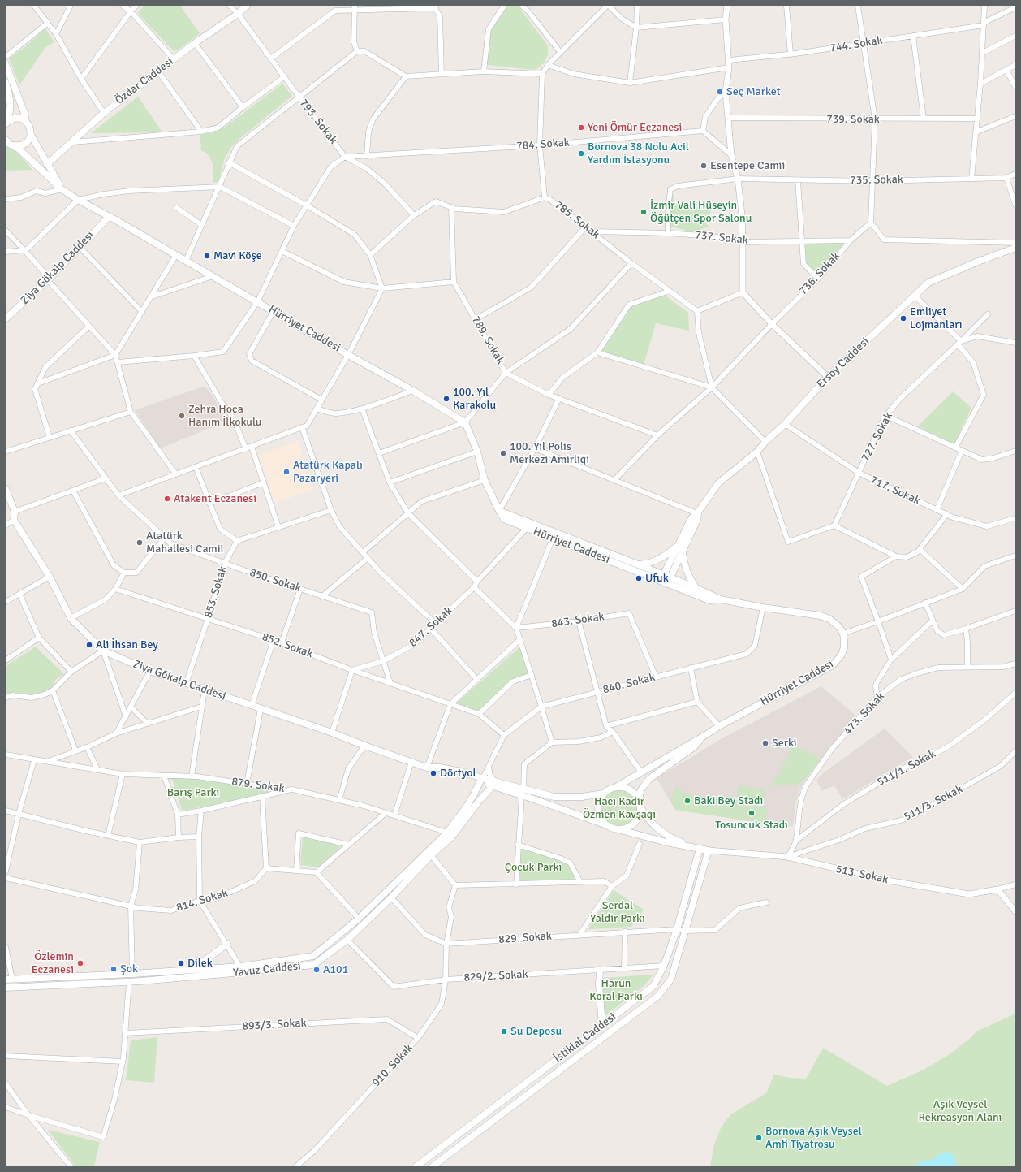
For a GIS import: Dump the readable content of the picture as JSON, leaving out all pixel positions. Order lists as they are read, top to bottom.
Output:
{
  "streets": {
    "main road": [
      "Özdar Caddesi",
      "Ziya Gökalp Caddesi",
      "Hürriyet Caddesi",
      "Ersoy Caddesi",
      "Yavuz Caddesi",
      "İstiklal Caddesi"
    ],
    "street": [
      "744. Sokak",
      "739. Sokak",
      "793. Sokak",
      "784. Sokak",
      "735. Sokak",
      "785. Sokak",
      "737. Sokak",
      "736. Sokak",
      "789. Sokak",
      "727. Sokak",
      "717. Sokak",
      "850. Sokak",
      "853. Sokak",
      "843. Sokak",
      "847. Sokak",
      "852. Sokak",
      "840. Sokak",
      "473. Sokak",
      "511/1. Sokak",
      "879. Sokak",
      "511/3. Sokak",
      "513. Sokak",
      "814. Sokak",
      "829. Sokak",
      "829/2. Sokak",
      "893/3. Sokak",
      "910. Sokak"
    ]
  },
  "crossings": [
    ["Özdar Caddesi", "793. Sokak"],
    ["Özdar Caddesi", "Hürriyet Caddesi"],
    ["793. Sokak", "784. Sokak"],
    ["793. Sokak", "785. Sokak"],
    ["735. Sokak", "737. Sokak"],
    ["785. Sokak", "737. Sokak"],
    ["785. Sokak", "789. Sokak"],
    ["737. Sokak", "736. Sokak"],
    ["Ziya Gökalp Caddesi", "Hürriyet Caddesi"],
    ["Ziya Gökalp Caddesi", "853. Sokak"],
    ["Ziya Gökalp Caddesi", "840. Sokak"],
    ["Ziya Gökalp Caddesi", "Yavuz Caddesi"],
    ["736. Sokak", "789. Sokak"],
    ["Hürriyet Caddesi", "Ersoy Caddesi"],
    ["Hürriyet Caddesi", "847. Sokak"],
    ["Hürriyet Caddesi", "840. Sokak"],
    ["Ersoy Caddesi", "717. Sokak"],
    ["727. Sokak", "717. Sokak"],
    ["850. Sokak", "853. Sokak"],
    ["850. Sokak", "847. Sokak"],
    ["850. Sokak", "852. Sokak"],
    ["853. Sokak", "852. Sokak"],
    ["843. Sokak", "840. Sokak"],
    ["847. Sokak", "852. Sokak"],
    ["852. Sokak", "840. Sokak"],
    ["840. Sokak", "Yavuz Caddesi"],
    ["473. Sokak", "511/1. Sokak"],
    ["473. Sokak", "511/3. Sokak"],
    ["473. Sokak", "513. Sokak"],
    ["879. Sokak", "Yavuz Caddesi"],
    ["511/3. Sokak", "513. Sokak"],
    ["513. Sokak", "İstiklal Caddesi"],
    ["829. Sokak", "Yavuz Caddesi"],
    ["829. Sokak", "İstiklal Caddesi"],
    ["829. Sokak", "910. Sokak"],
    ["Yavuz Caddesi", "829/2. Sokak"],
    ["829/2. Sokak", "İstiklal Caddesi"],
    ["829/2. Sokak", "910. Sokak"],
    ["893/3. Sokak", "910. Sokak"]
  ],
  "parks": [
    "Barış Parkı",
    "Hacı Kadir Özmen Kavşağı",
    "Çocuk Parkı",
    "Serdal Yaldir Parkı",
    "Harun Koral Parkı",
    "Aşık Veysel Rekreasyon Alanı"
  ],
  "places": [
    "Seç Market",
    "Yeni Ömür Eczanesi",
    "Bornova 38 Nolu Acil Yardım İstasyonu",
    "Esentepe Camii",
    "İzmir Vali Hüseyin Öğütçen Spor Salonu",
    "Mavi Köşe",
    "Emliyet Lojmanları",
    "100. Yıl Karakolu",
    "Zehra Hoca Hanım İlkokulu",
    "100. Yıl Polis Merkezi Amirliği",
    "Atatürk Kapalı Pazaryeri",
    "Atakent Eczanesi",
    "Atatürk Mahallesi Camii",
    "Ufuk",
    "Ali İhsan Bey",
    "Serki",
    "Dörtyol",
    "Baki Bey Stadı",
    "Tosuncuk Stadı",
    "Özlemin Eczanesi",
    "Dilek",
    "Şok",
    "A101",
    "Su Deposu",
    "Bornova Aşık Veysel Amfi Tiyatrosu"
  ]
}
